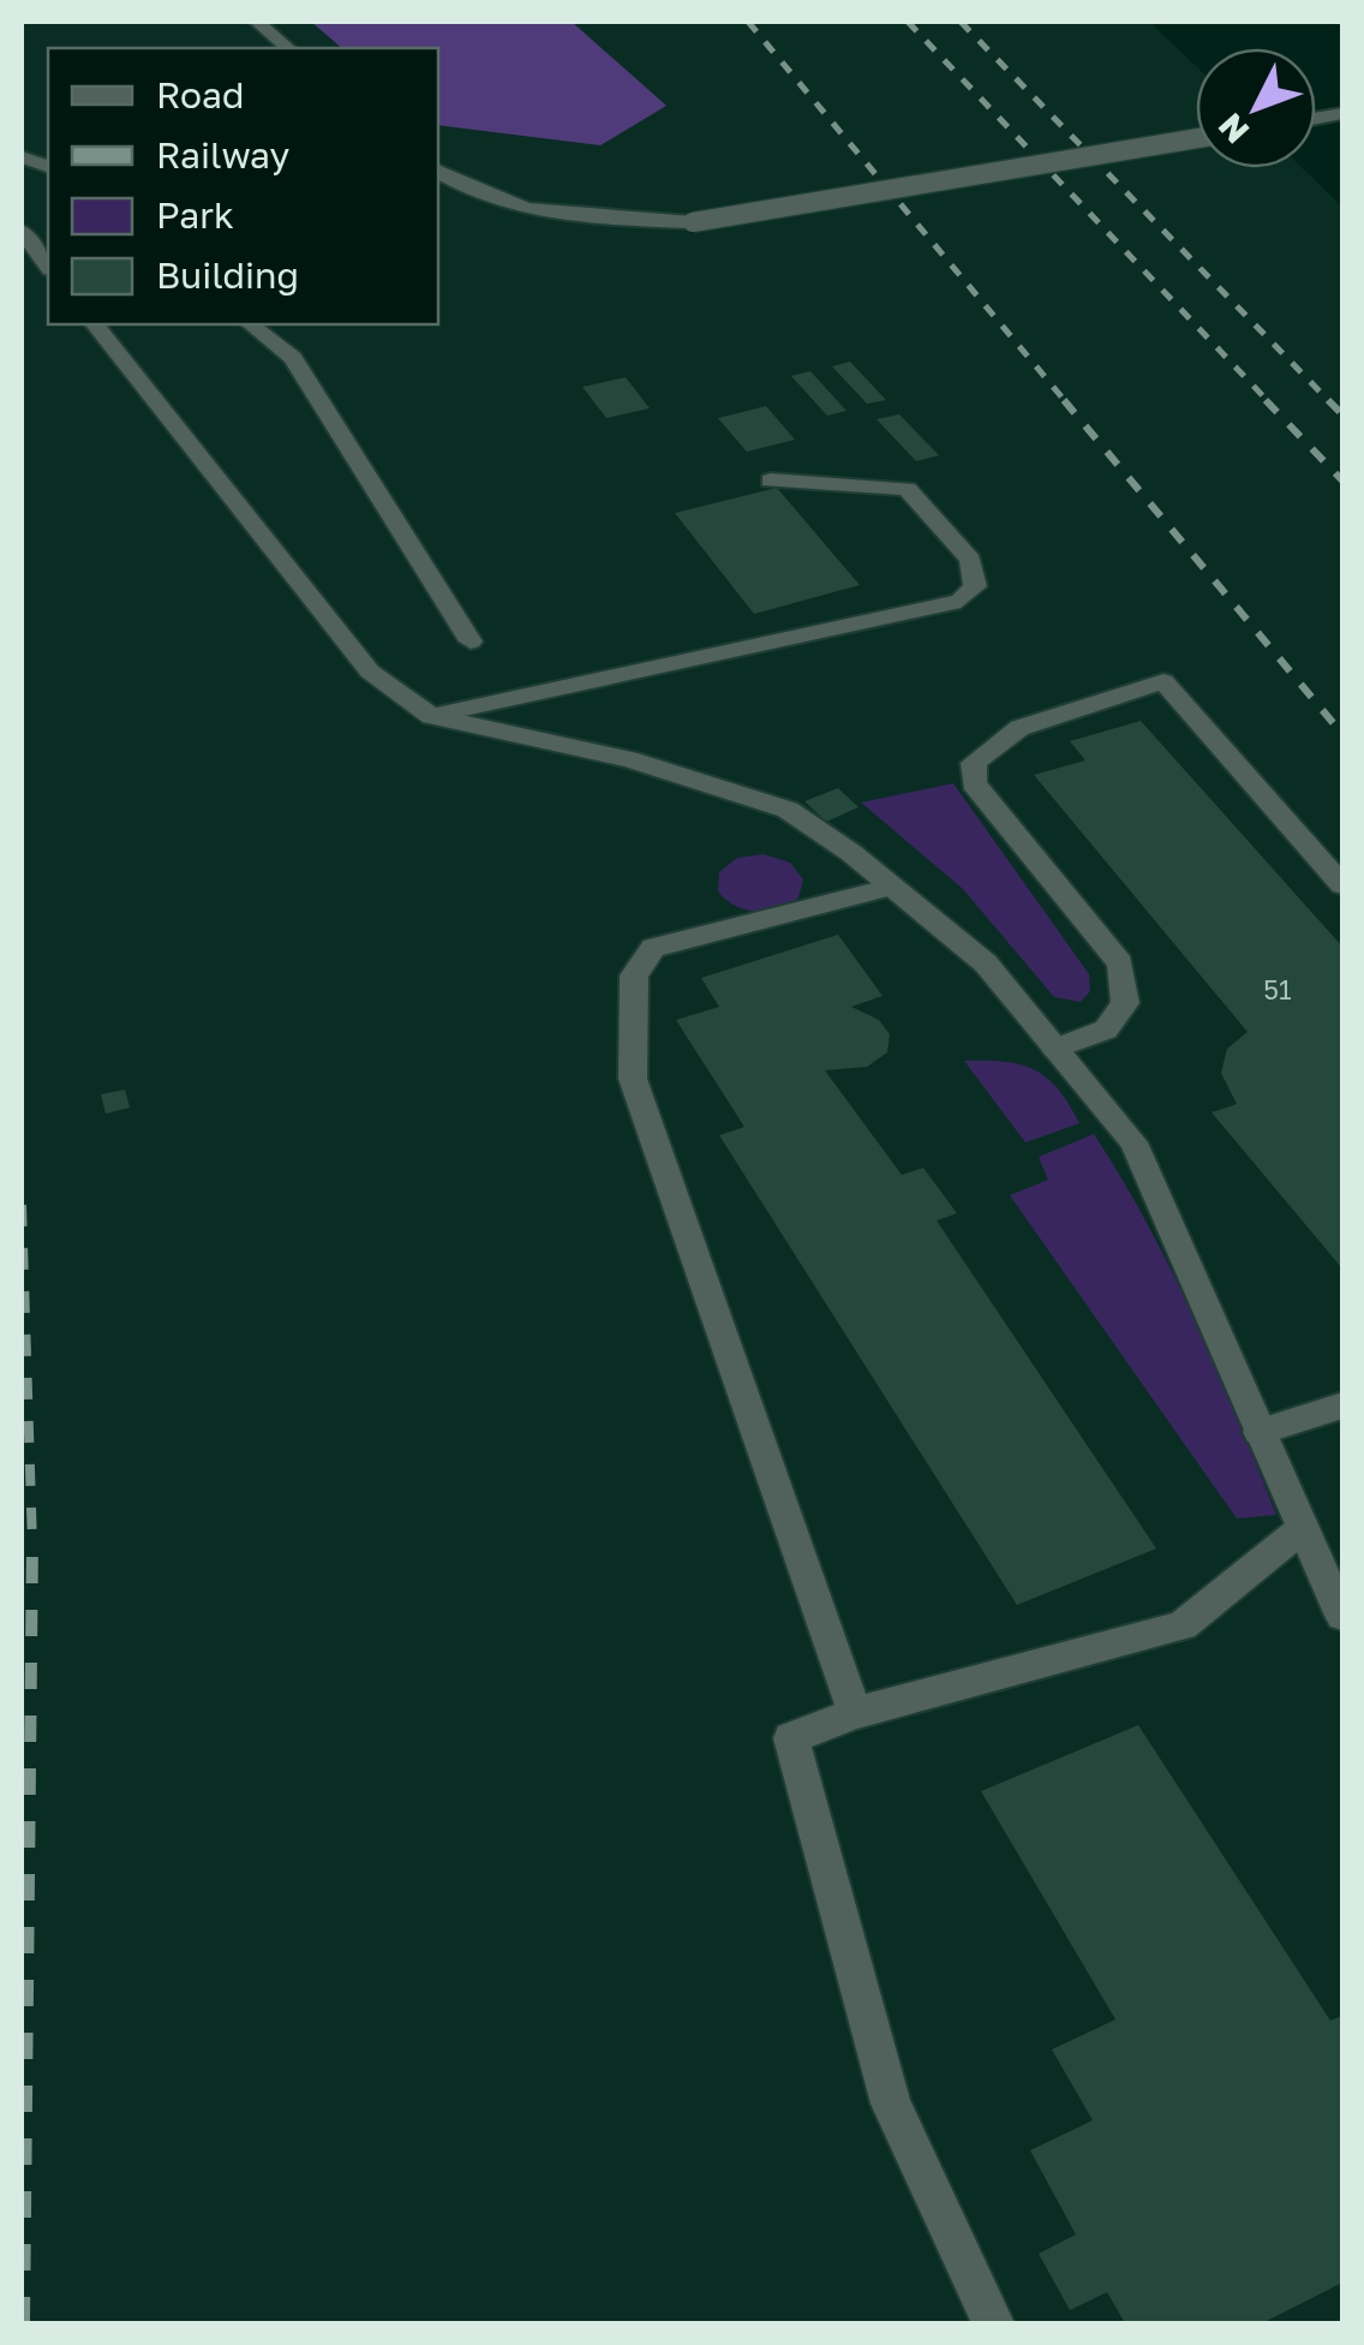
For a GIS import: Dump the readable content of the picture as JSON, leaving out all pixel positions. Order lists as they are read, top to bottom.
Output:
{
  "house_numbers": ["51"],
  "legend": [
    "Road",
    "Railway",
    "Park",
    "Building"
  ],
  "north": "bottom left"
}
